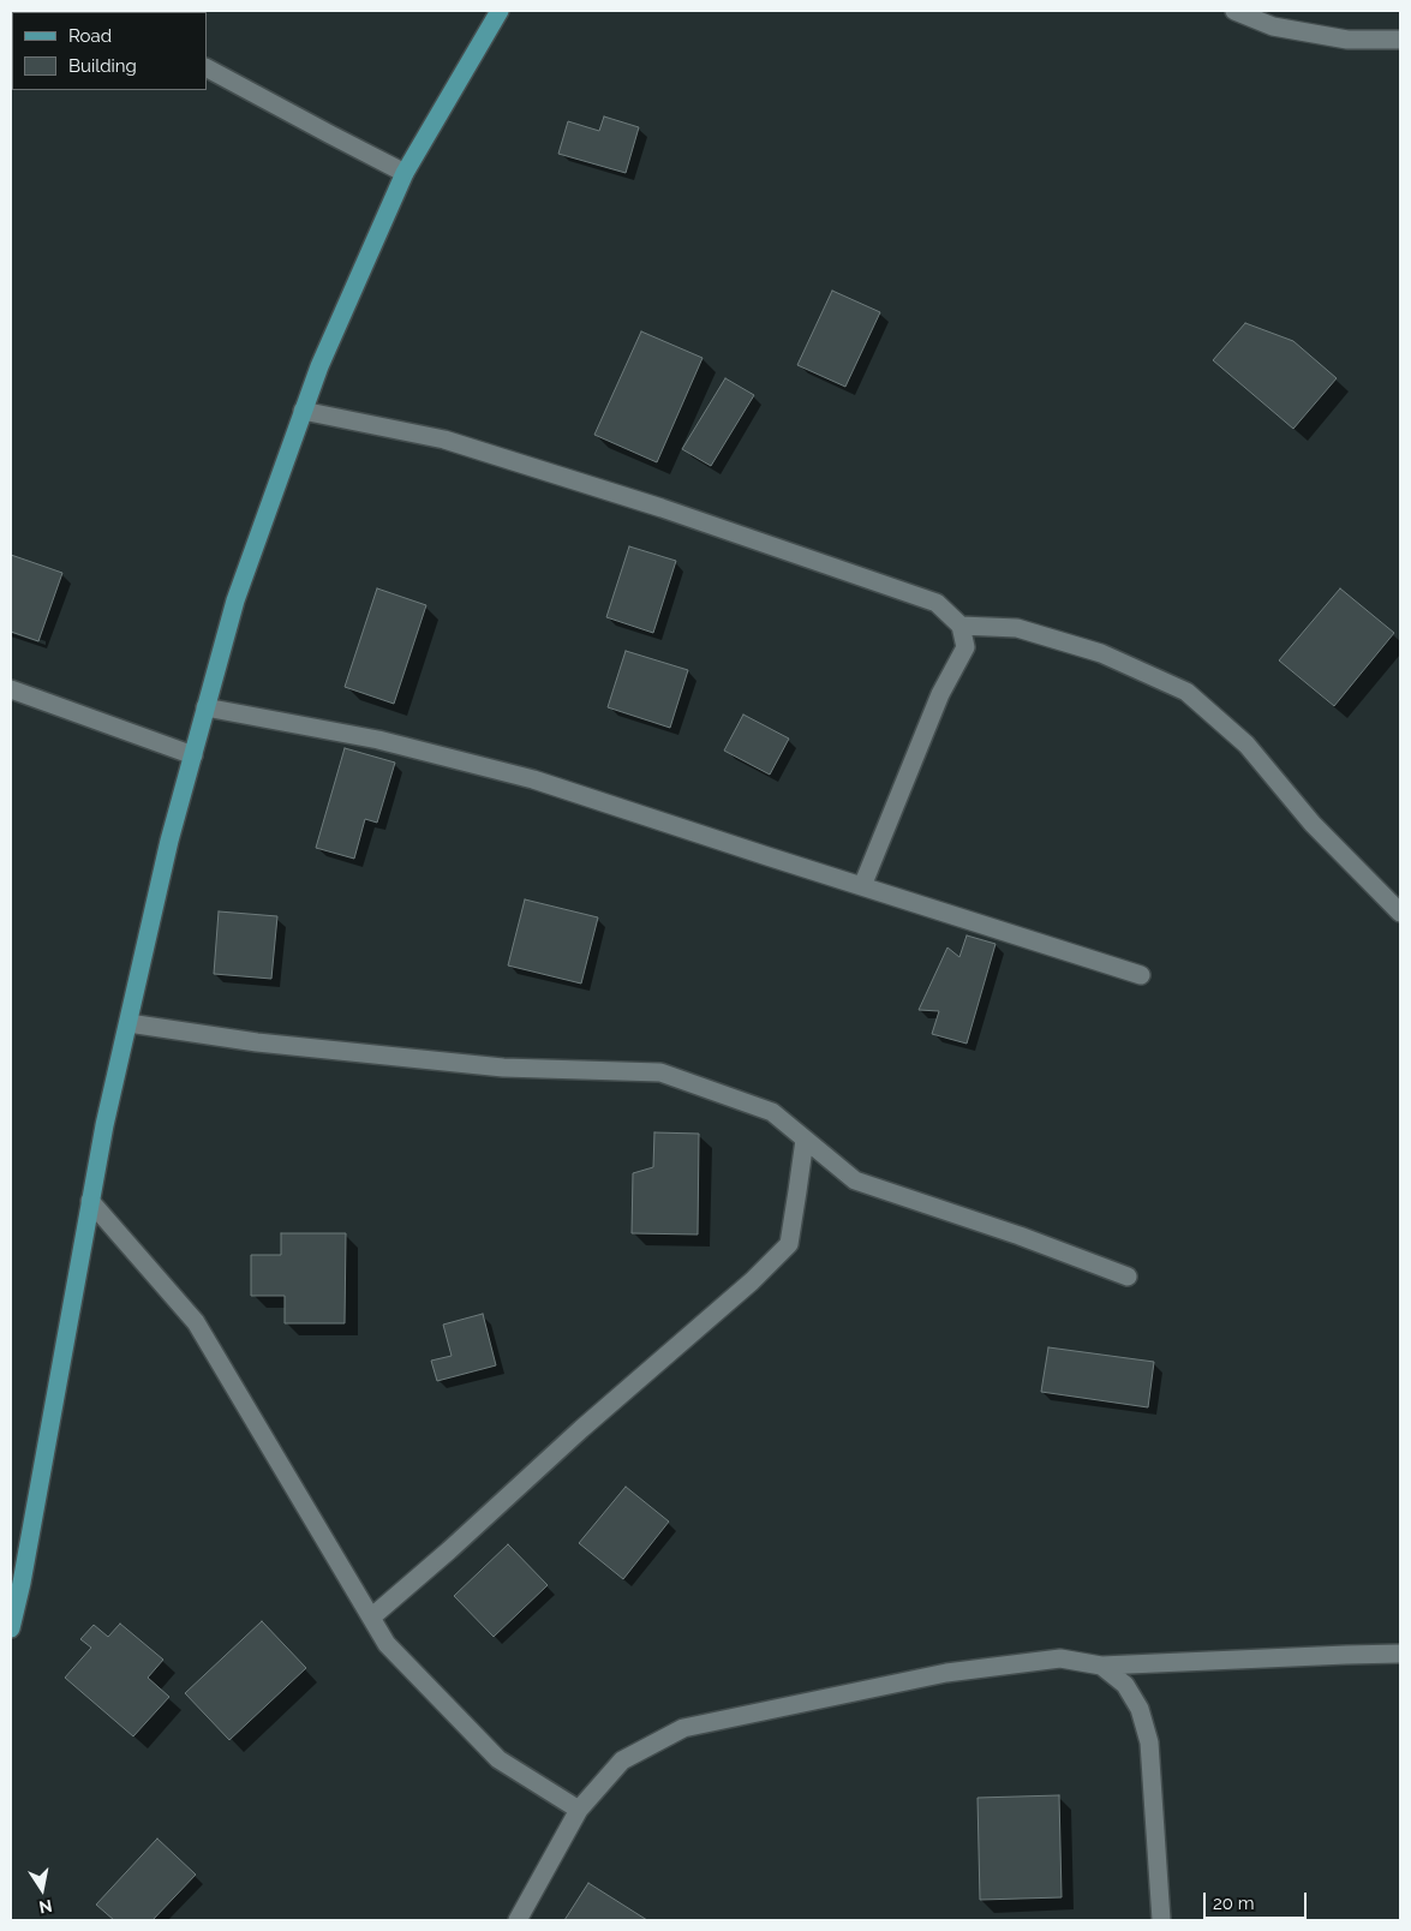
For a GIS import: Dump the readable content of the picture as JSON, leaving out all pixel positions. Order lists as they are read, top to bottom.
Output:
{
  "legend": ["Road", "Building"],
  "scale_bar": "20 m",
  "north": "bottom"
}
